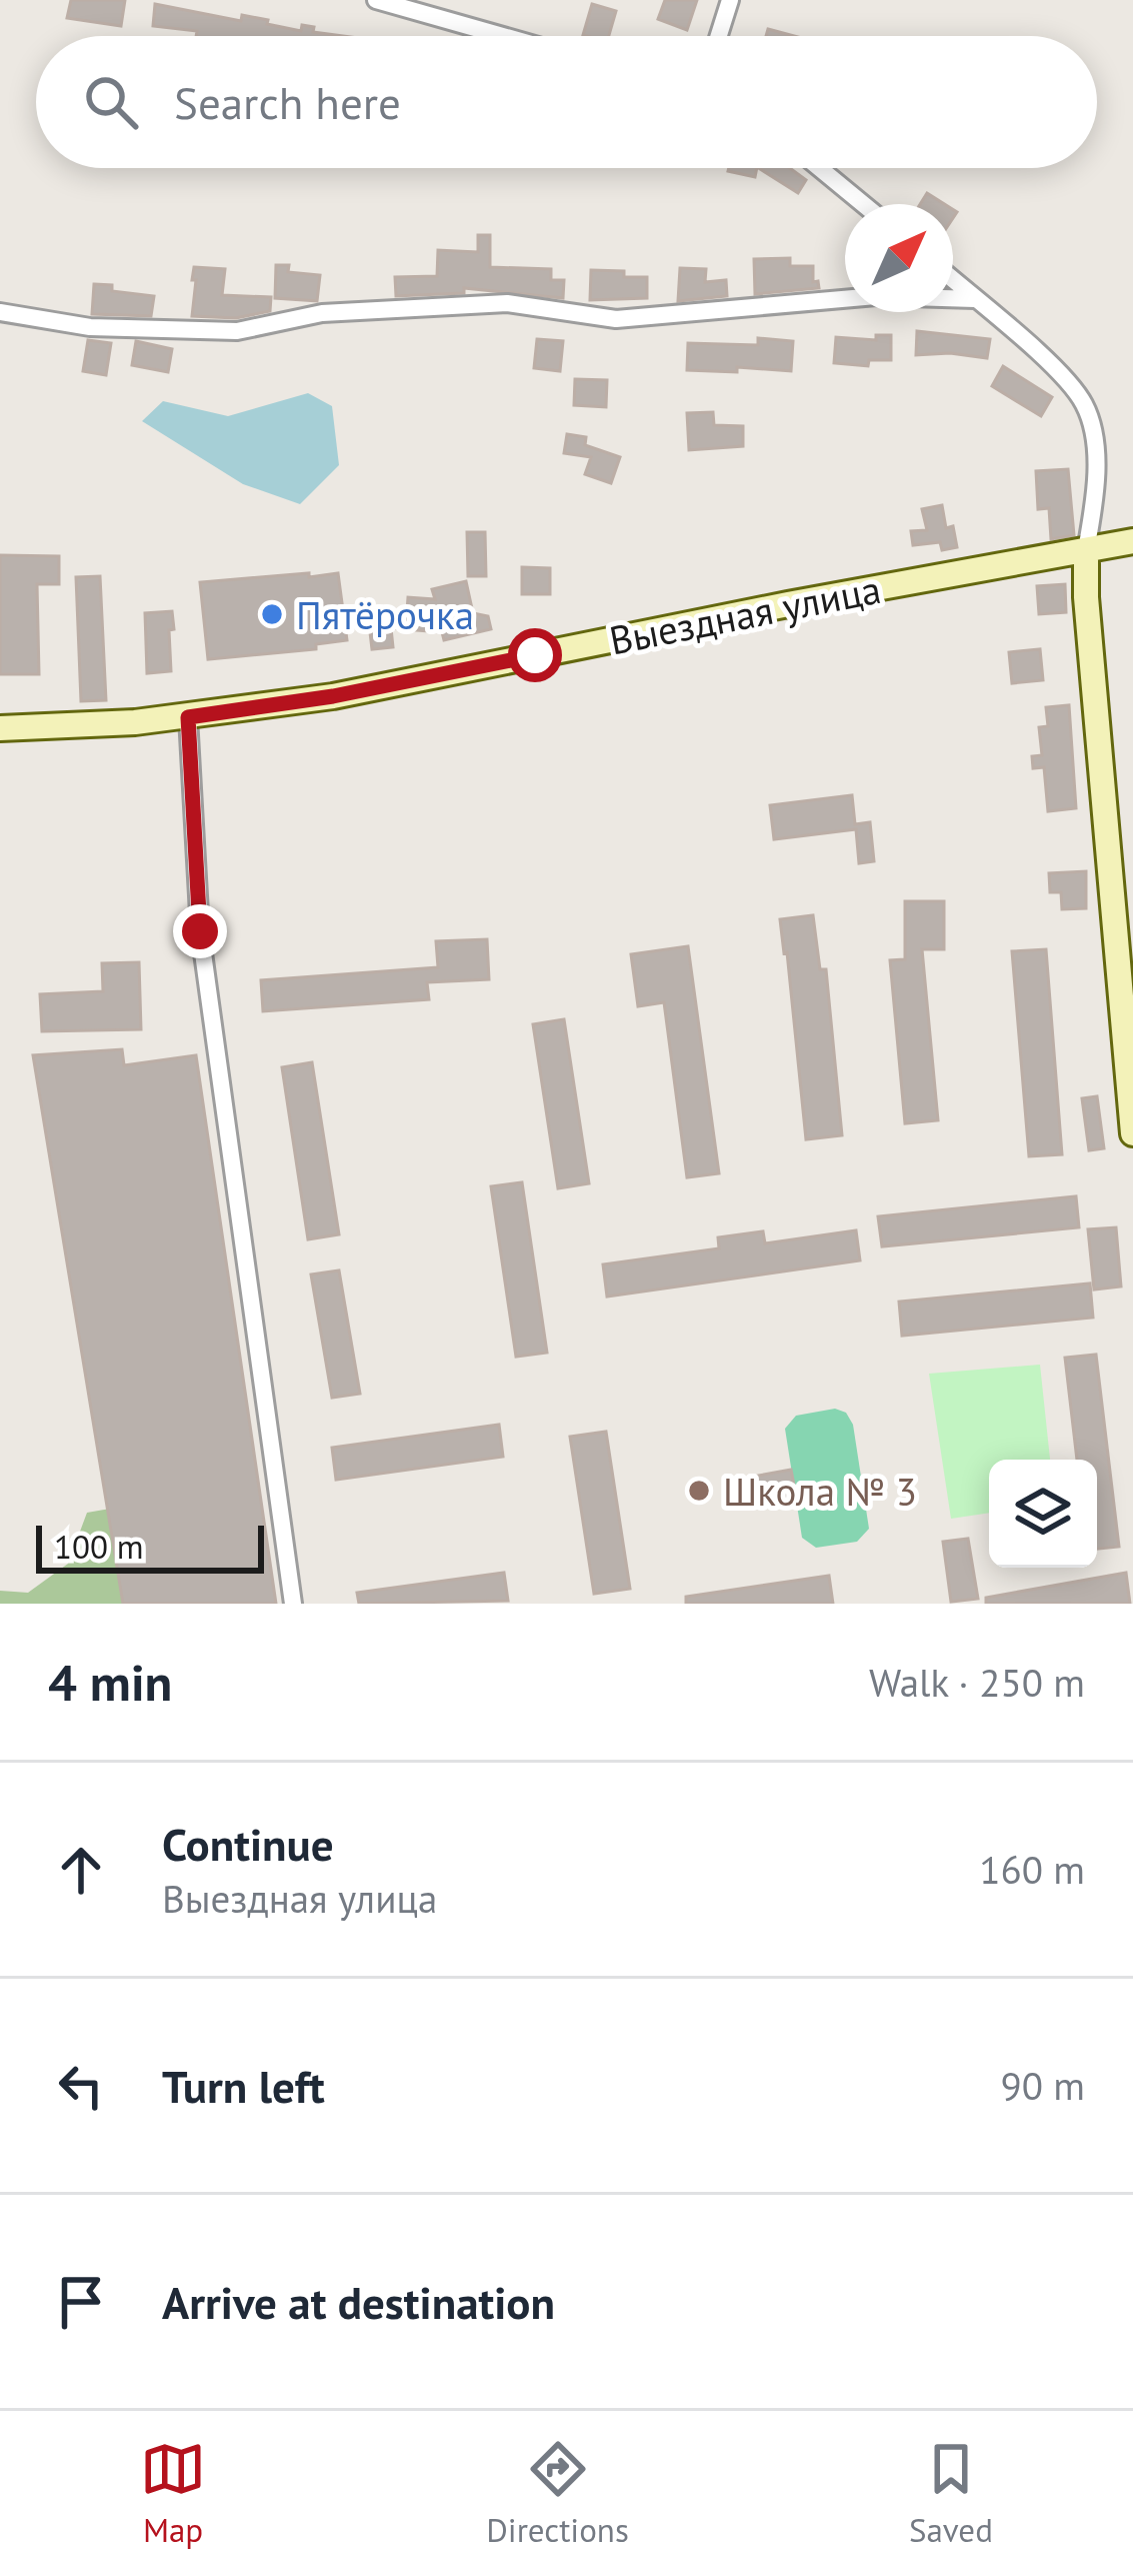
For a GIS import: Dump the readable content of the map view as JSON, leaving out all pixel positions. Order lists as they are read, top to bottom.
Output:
{
  "streets": {
    "street": ["Выездная улица"]
  },
  "places": ["Пятёрочка", "Школа № 3"],
  "scale_bar": "100 m",
  "north": "top right",
  "page": {
    "search": "Search here",
    "scale": "100 m",
    "heading": ["4 min", "Walk · 250 m"],
    "list": [
      ["Continue", "Выездная улица", "160 m"],
      ["Turn left", "90 m"],
      "Arrive at destination"
    ],
    "nav": ["Map", "Directions", "Saved"]
  }
}
